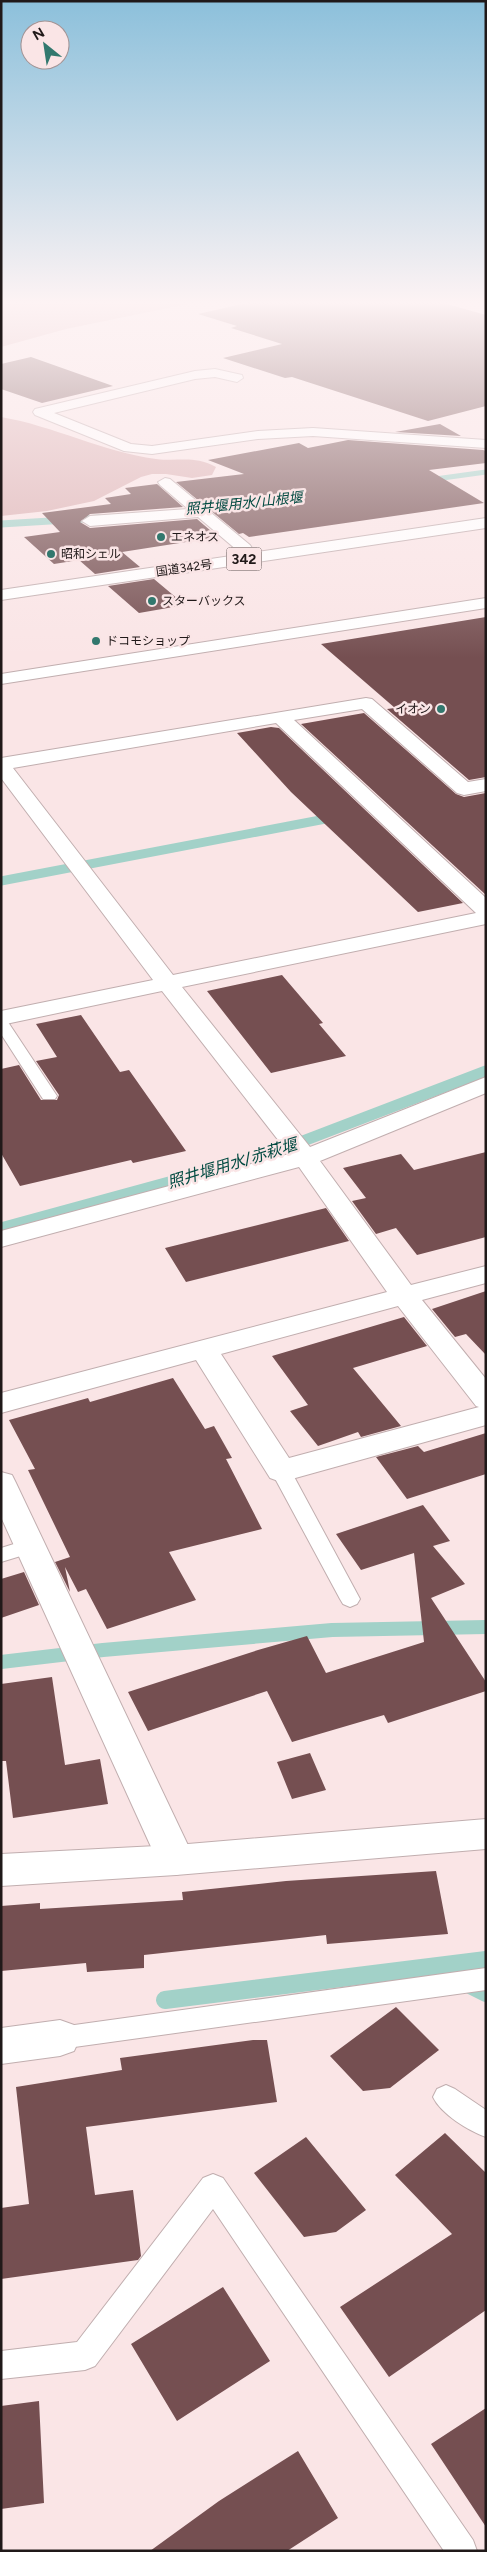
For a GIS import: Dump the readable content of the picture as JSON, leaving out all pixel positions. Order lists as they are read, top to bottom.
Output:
{
  "streets": {
    "main road": ["342", "国道342号"]
  },
  "water": ["照井堰用水/山根堰", "照井堰用水/赤萩堰"],
  "places": [
    "エネオス",
    "昭和シェル",
    "スターバックス",
    "ドコモショップ",
    "イオン"
  ],
  "north": "top left"
}
